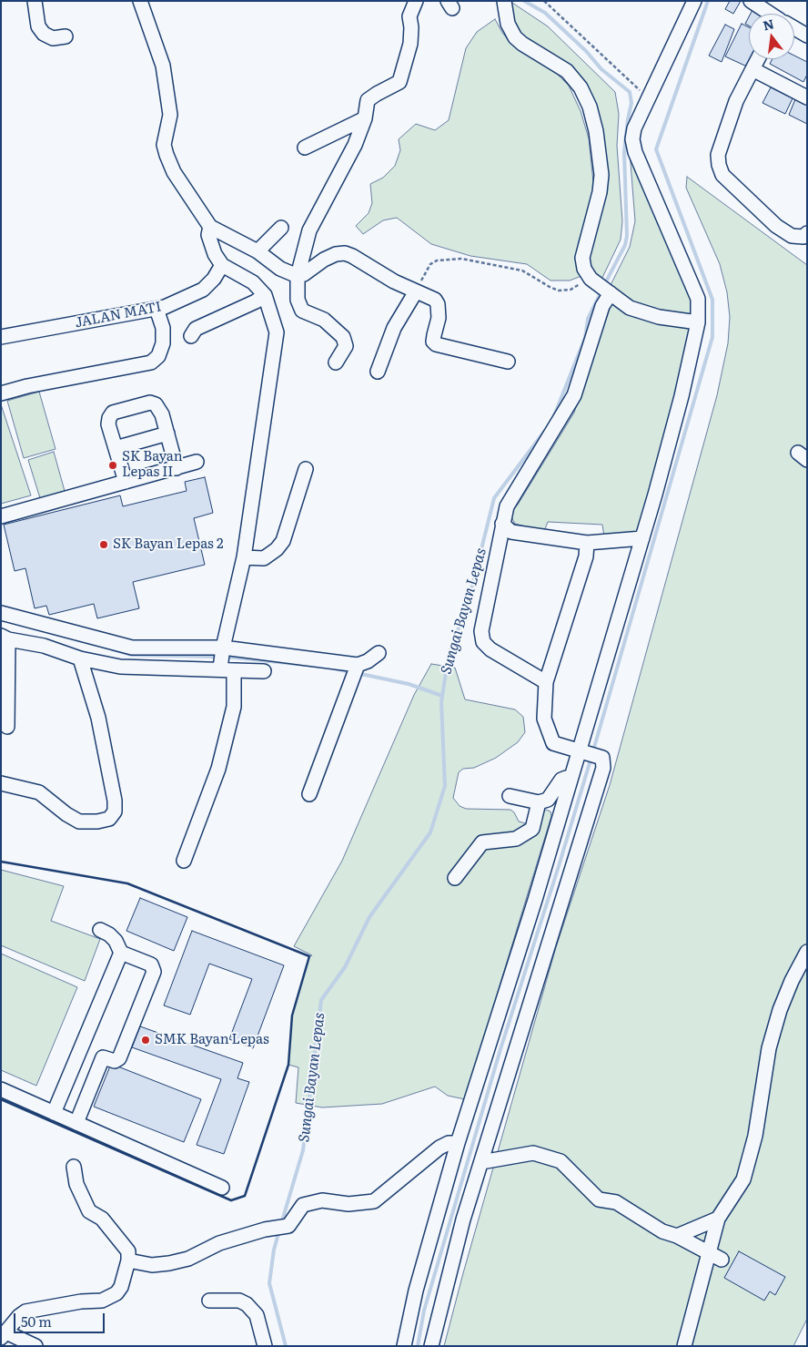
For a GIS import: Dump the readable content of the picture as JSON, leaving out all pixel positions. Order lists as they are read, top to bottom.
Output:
{
  "streets": {
    "street": ["JALAN MATI"]
  },
  "water": ["Sungai Bayan Lepas"],
  "places": ["SK Bayan Lepas II", "SK Bayan Lepas 2", "SMK Bayan Lepas"],
  "scale_bar": "50 m",
  "north": "top"
}
